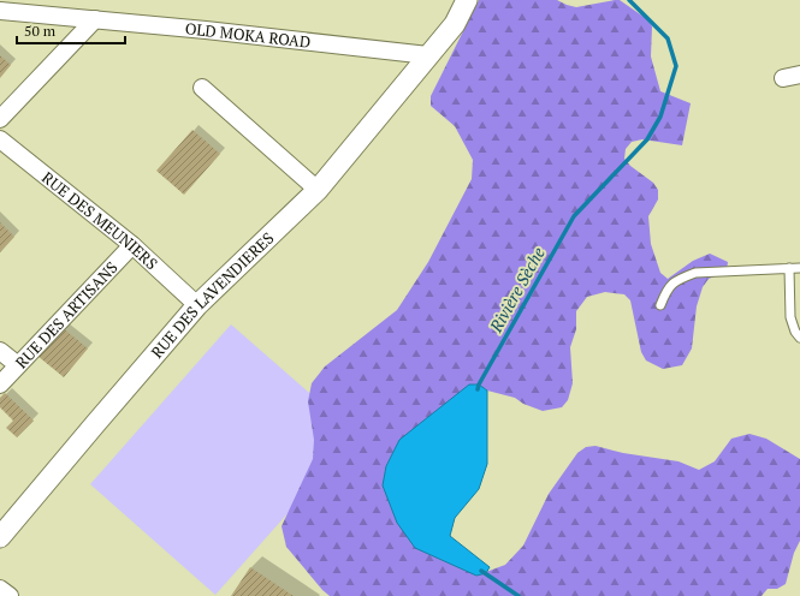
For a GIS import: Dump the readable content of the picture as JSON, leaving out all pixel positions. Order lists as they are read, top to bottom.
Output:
{
  "streets": {
    "street": [
      "OLD MOKA ROAD",
      "RUE DES MEUNIERS",
      "RUE DES LAVENDIERES",
      "RUE DES ARTISANS"
    ]
  },
  "crossings": [
    ["OLD MOKA ROAD", "RUE DES LAVENDIERES"],
    ["RUE DES MEUNIERS", "RUE DES LAVENDIERES"],
    ["RUE DES MEUNIERS", "RUE DES ARTISANS"]
  ],
  "water": ["Rivière Sèche"],
  "scale_bar": "50 m"
}
